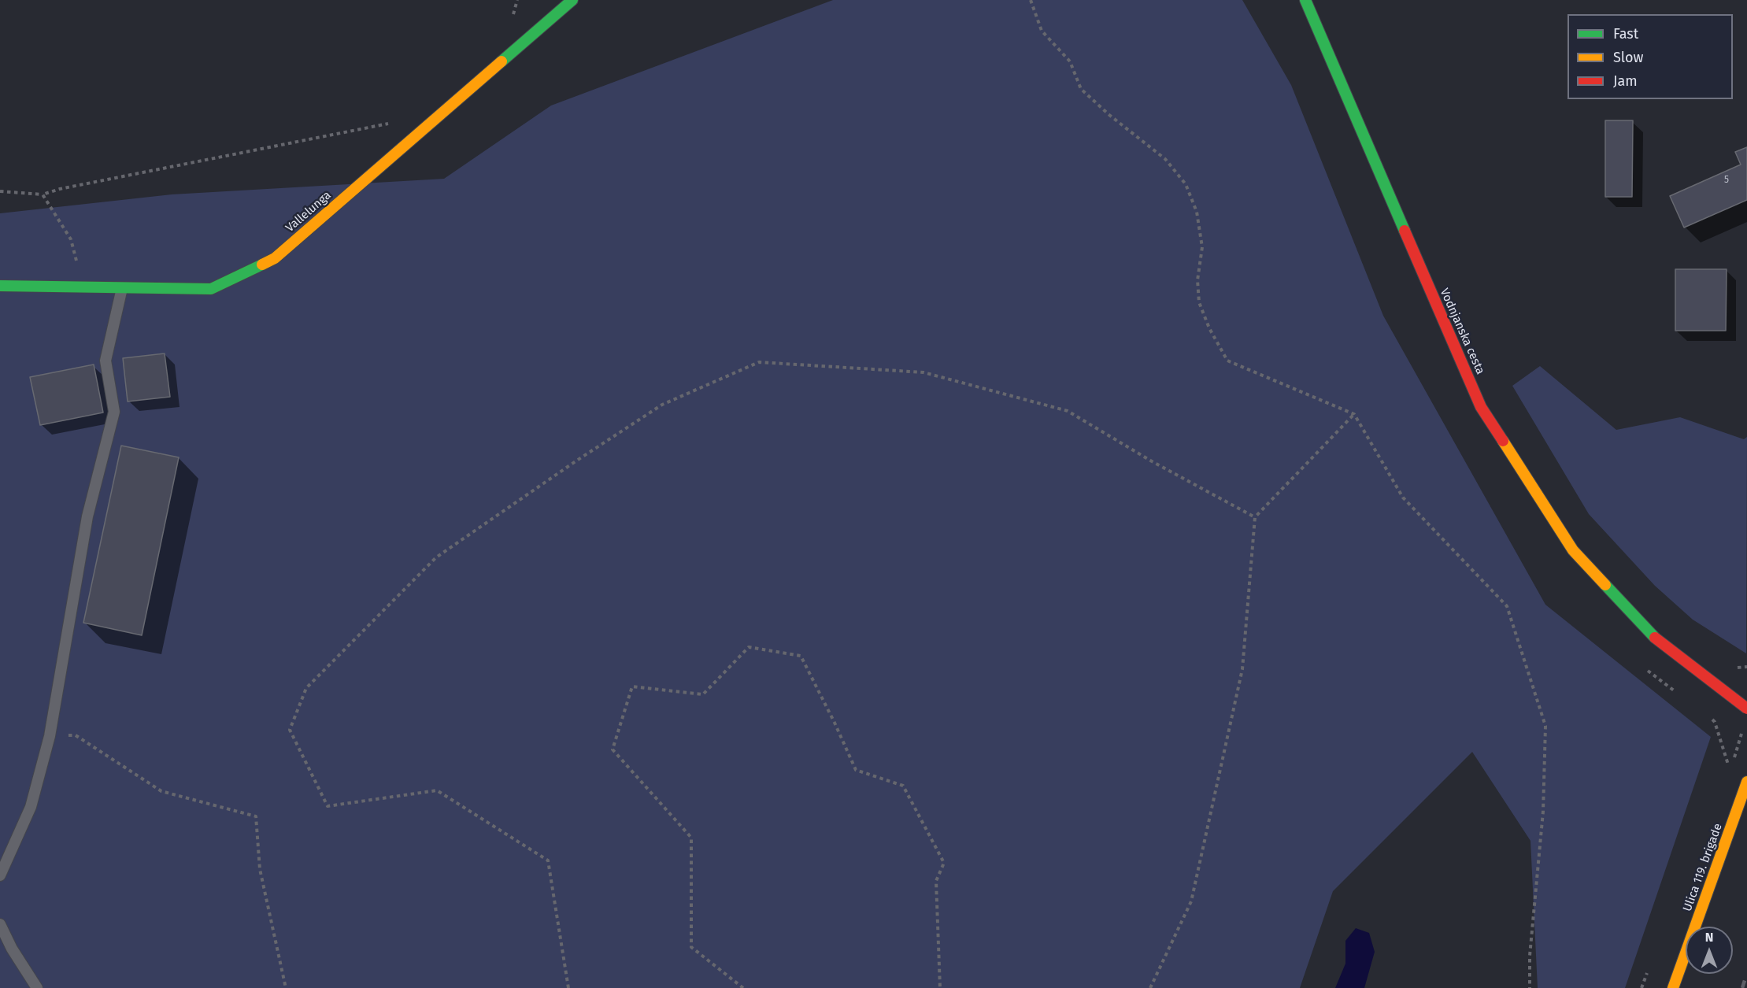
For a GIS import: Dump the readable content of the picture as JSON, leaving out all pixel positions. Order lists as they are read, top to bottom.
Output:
{
  "streets": {
    "main road": ["Vallelunga", "Vodnjanska cesta", "Ulica 119. brigade"]
  },
  "house_numbers": ["5"],
  "legend": ["Fast", "Slow", "Jam"],
  "north": "top"
}
